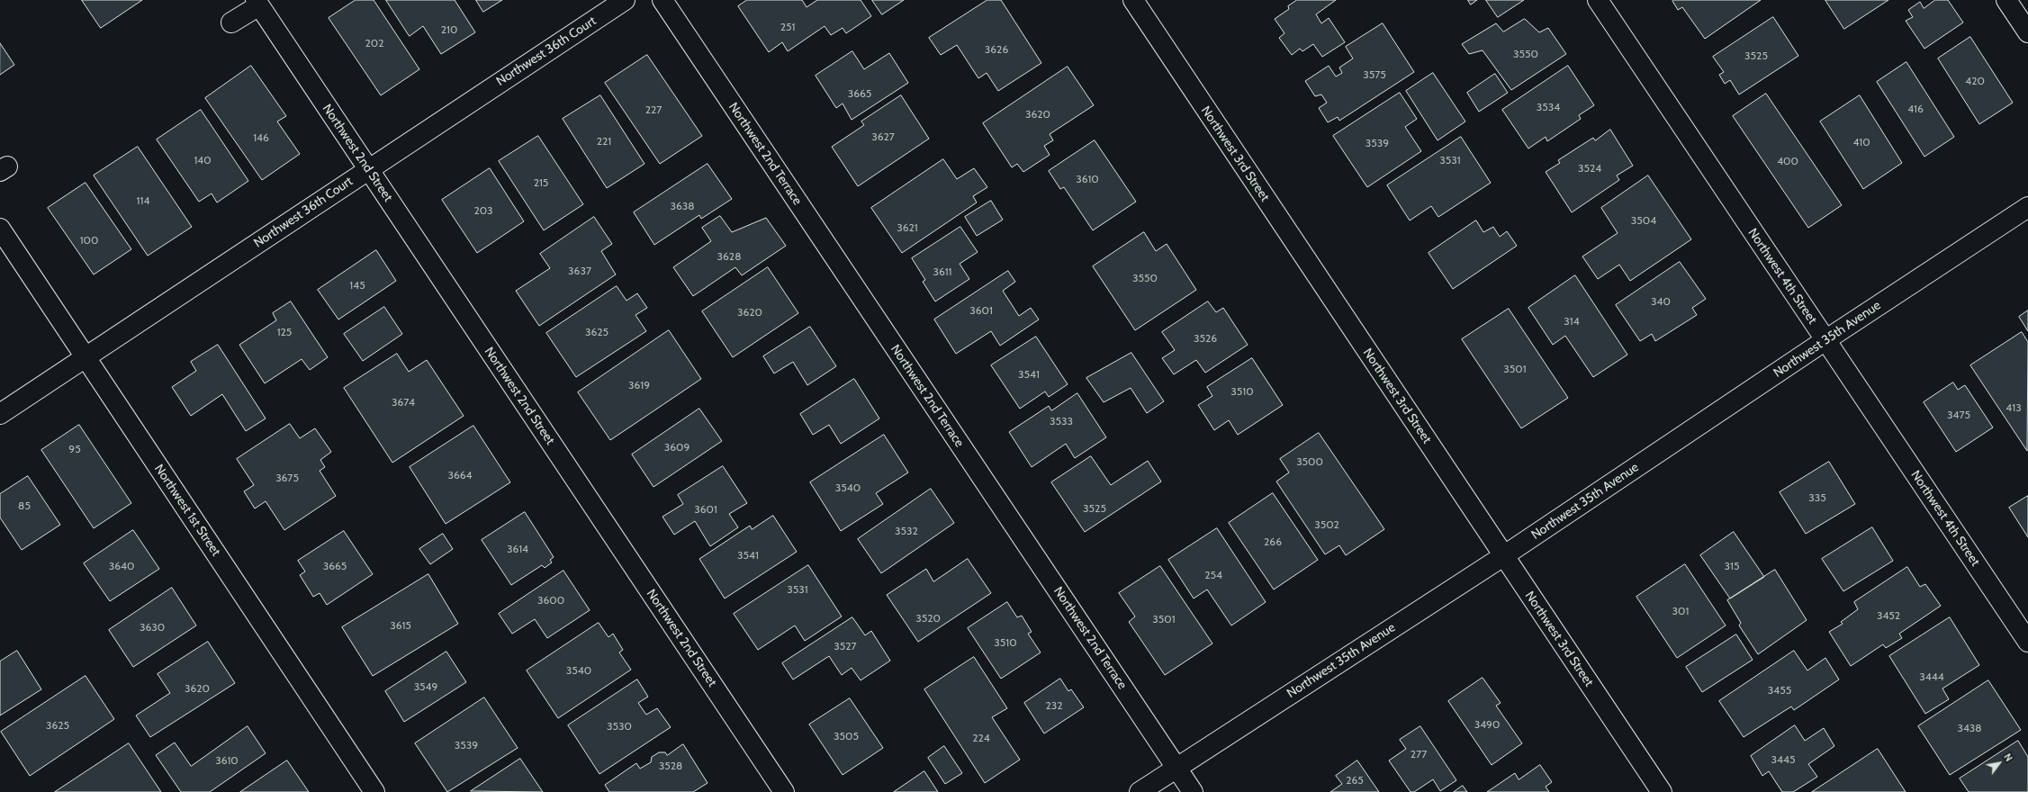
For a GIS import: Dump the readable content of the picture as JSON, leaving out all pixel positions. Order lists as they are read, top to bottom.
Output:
{
  "streets": {
    "street": [
      "Northwest 36th Court",
      "Northwest 2nd Street",
      "Northwest 2nd Terrace",
      "Northwest 3rd Street",
      "Northwest 4th Street",
      "Northwest 35th Avenue",
      "Northwest 1st Street"
    ]
  },
  "crossings": [
    ["Northwest 36th Court", "Northwest 2nd Street"],
    ["Northwest 36th Court", "Northwest 1st Street"],
    ["Northwest 2nd Terrace", "Northwest 35th Avenue"],
    ["Northwest 3rd Street", "Northwest 35th Avenue"],
    ["Northwest 4th Street", "Northwest 35th Avenue"]
  ],
  "house_numbers": [
    "251",
    "210",
    "202",
    "3626",
    "3550",
    "3525",
    "3575",
    "420",
    "3665",
    "3534",
    "416",
    "227",
    "3620",
    "3627",
    "146",
    "221",
    "410",
    "3539",
    "140",
    "3531",
    "400",
    "3524",
    "3610",
    "215",
    "114",
    "3638",
    "203",
    "3504",
    "3621",
    "100",
    "3628",
    "3637",
    "3611",
    "3550",
    "145",
    "340",
    "3601",
    "3620",
    "314",
    "125",
    "3625",
    "3526",
    "3501",
    "3541",
    "3619",
    "3510",
    "3674",
    "413",
    "3475",
    "3533",
    "3609",
    "95",
    "3500",
    "3664",
    "3675",
    "3540",
    "335",
    "85",
    "3525",
    "3601",
    "3502",
    "3532",
    "266",
    "3614",
    "3541",
    "3640",
    "3665",
    "315",
    "254",
    "3531",
    "3600",
    "301",
    "3452",
    "3520",
    "3501",
    "3615",
    "3630",
    "3510",
    "3527",
    "3540",
    "3444",
    "3549",
    "3620",
    "3455",
    "232",
    "3490",
    "3625",
    "3530",
    "3438",
    "3505",
    "224",
    "3539",
    "277",
    "3445",
    "3610",
    "3528",
    "265"
  ],
  "north": "top right"
}
